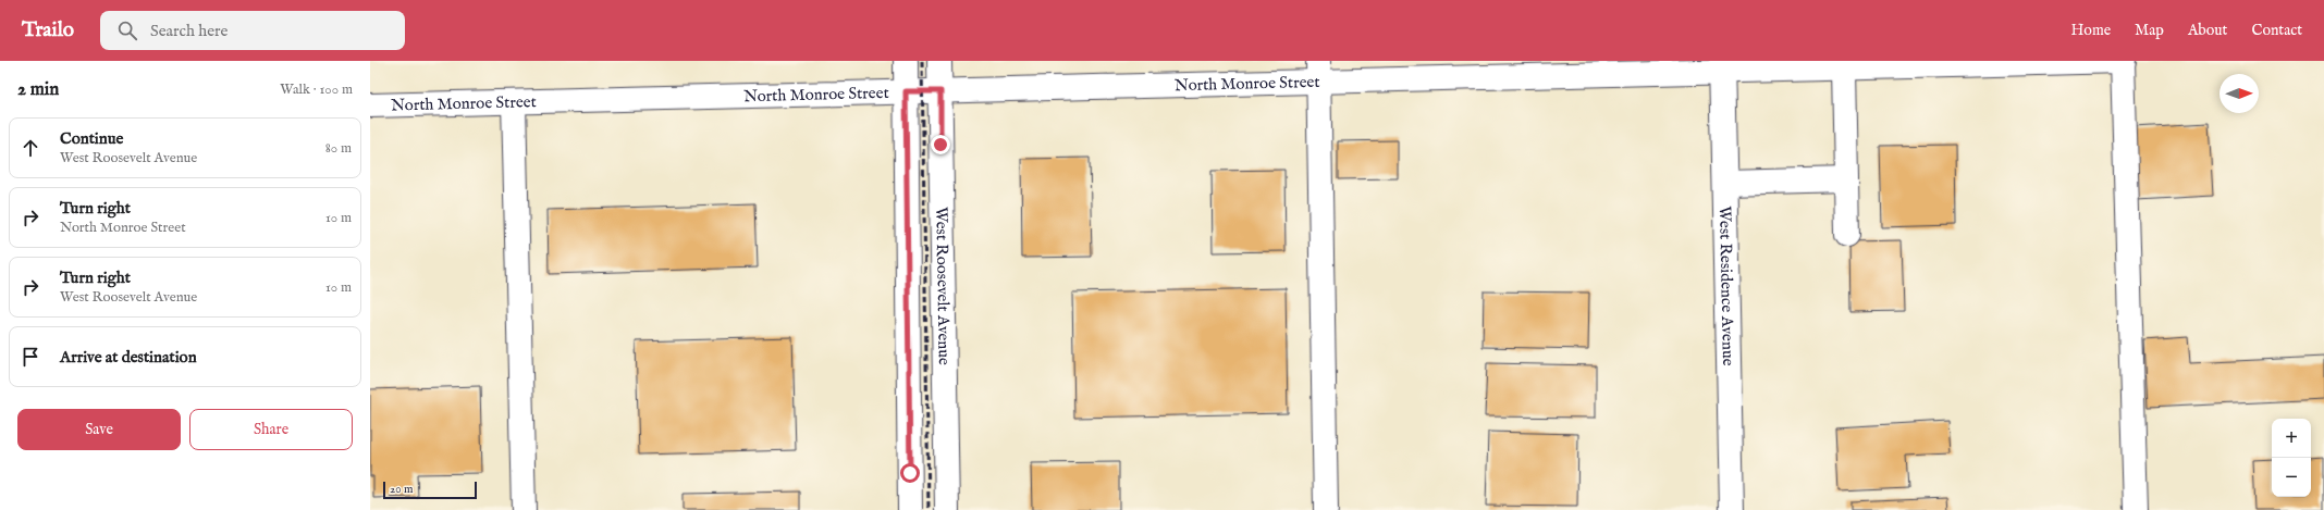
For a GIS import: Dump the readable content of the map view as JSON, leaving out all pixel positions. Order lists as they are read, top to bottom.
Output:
{
  "streets": {
    "main road": ["North Monroe Street", "West Residence Avenue", "West Roosevelt Avenue"]
  },
  "crossings": [
    ["North Monroe Street", "West Residence Avenue"],
    ["North Monroe Street", "West Roosevelt Avenue"]
  ],
  "scale_bar": "20 m",
  "north": "right",
  "page": {
    "header": "Trailo",
    "search": "Search here",
    "nav": [
      "Home",
      "Map",
      "About",
      "Contact"
    ],
    "heading": ["2 min", "Walk · 100 m"],
    "list": [
      ["Continue", "West Roosevelt Avenue", "80 m"],
      ["Turn right", "North Monroe Street", "10 m"],
      ["Turn right", "West Roosevelt Avenue", "10 m"],
      "Arrive at destination"
    ],
    "buttons": ["Save", "Share"],
    "map_buttons": ["+", "−"],
    "scale": "20 m"
  }
}
